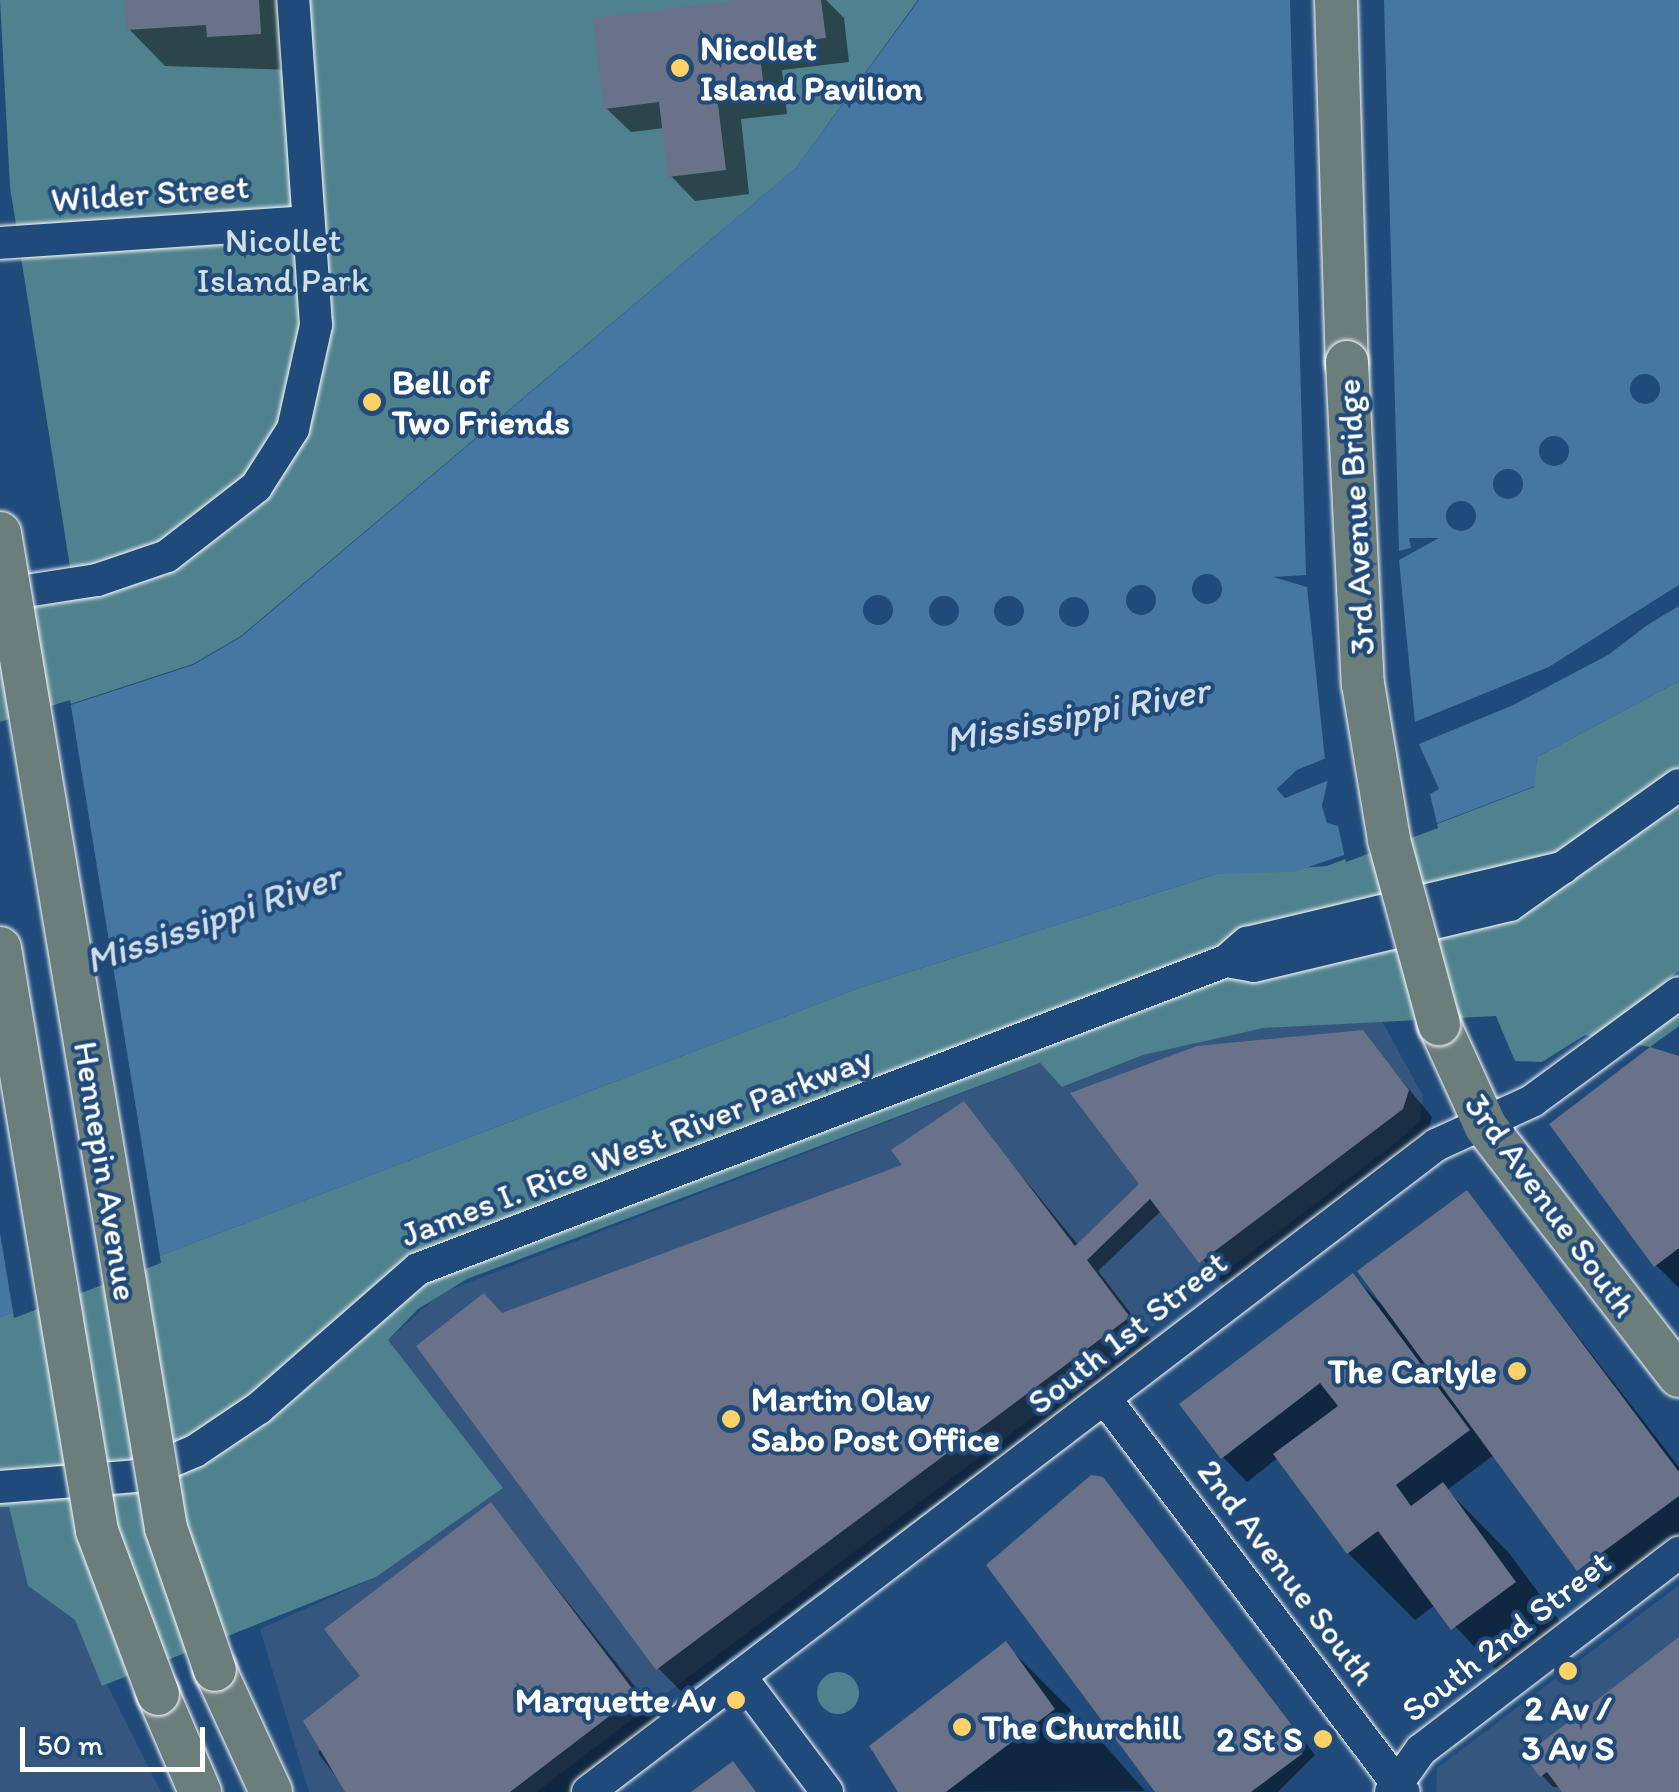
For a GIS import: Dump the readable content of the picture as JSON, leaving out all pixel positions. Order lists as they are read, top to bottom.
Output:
{
  "streets": {
    "main road": ["3rd Avenue Bridge", "Hennepin Avenue", "3rd Avenue South"],
    "street": [
      "Wilder Street",
      "James I. Rice West River Parkway",
      "South 1st Street",
      "2nd Avenue South",
      "South 2nd Street"
    ]
  },
  "crossings": [
    ["3rd Avenue Bridge", "3rd Avenue South"],
    ["3rd Avenue South", "South 1st Street"],
    ["South 1st Street", "2nd Avenue South"],
    ["2nd Avenue South", "South 2nd Street"]
  ],
  "water": ["Mississippi River"],
  "parks": ["Nicollet Island Park"],
  "places": [
    "Nicollet Island Pavilion",
    "Bell of Two Friends",
    "The Carlyle",
    "Martin Olav Sabo Post Office",
    "2 Av / 3 Av S",
    "Marquette Av",
    "The Churchill",
    "2 St S"
  ],
  "scale_bar": "50 m"
}
